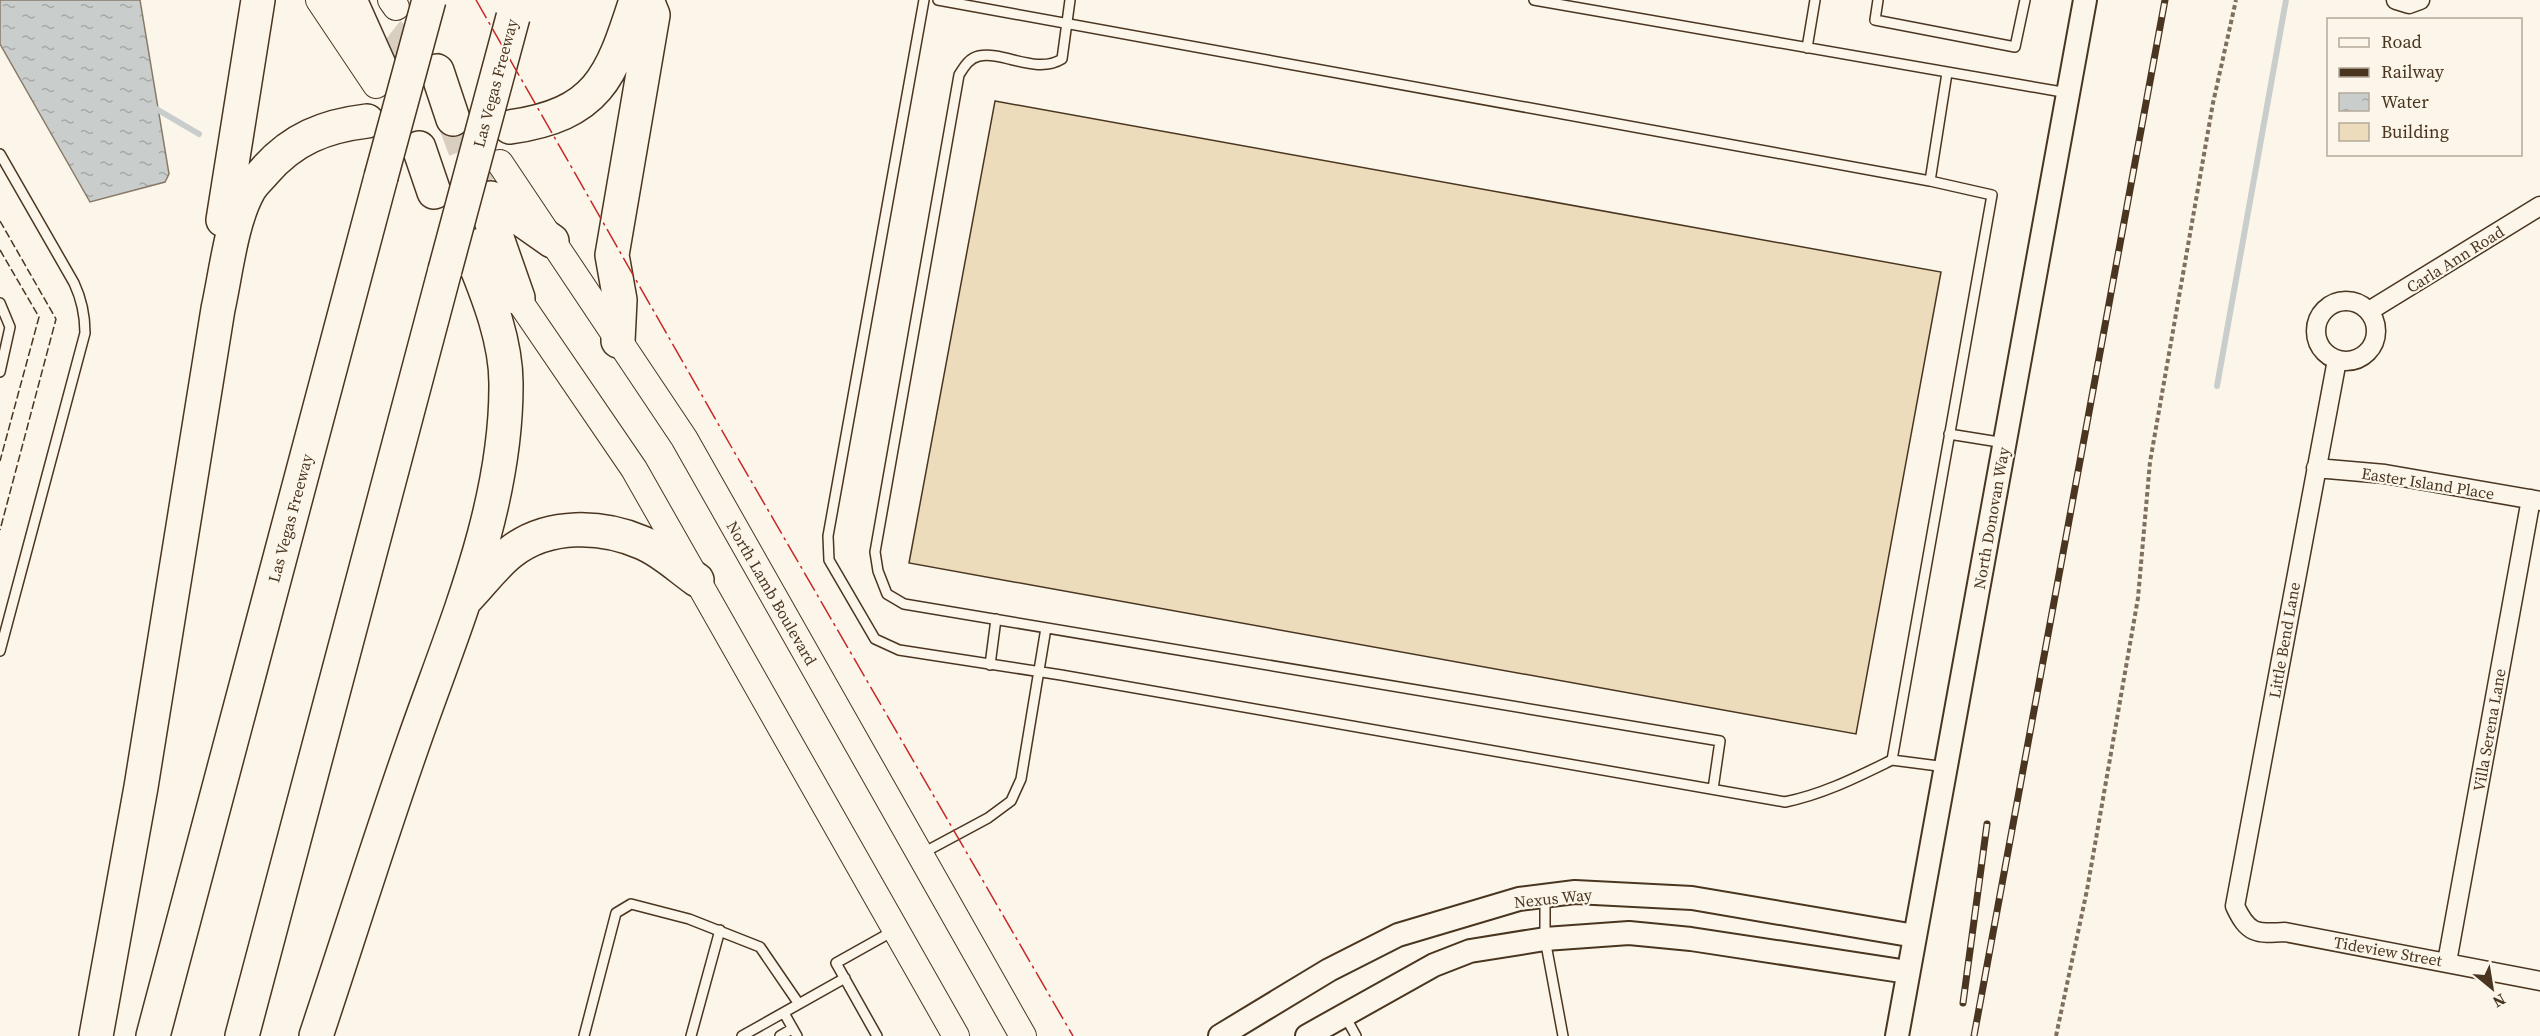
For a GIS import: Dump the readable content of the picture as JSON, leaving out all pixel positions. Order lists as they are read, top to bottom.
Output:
{
  "streets": {
    "highway": ["Las Vegas Freeway"],
    "main road": ["North Lamb Boulevard"],
    "street": [
      "Carla Ann Road",
      "Easter Island Place",
      "North Donovan Way",
      "Little Bend Lane",
      "Villa Serena Lane",
      "Nexus Way",
      "Tideview Street"
    ]
  },
  "crossings": [
    ["Carla Ann Road", "Little Bend Lane"],
    ["Easter Island Place", "Little Bend Lane"],
    ["Easter Island Place", "Villa Serena Lane"],
    ["North Donovan Way", "Nexus Way"],
    ["Little Bend Lane", "Tideview Street"],
    ["Villa Serena Lane", "Tideview Street"]
  ],
  "legend": [
    "Road",
    "Railway",
    "Water",
    "Building"
  ],
  "north": "bottom right"
}
